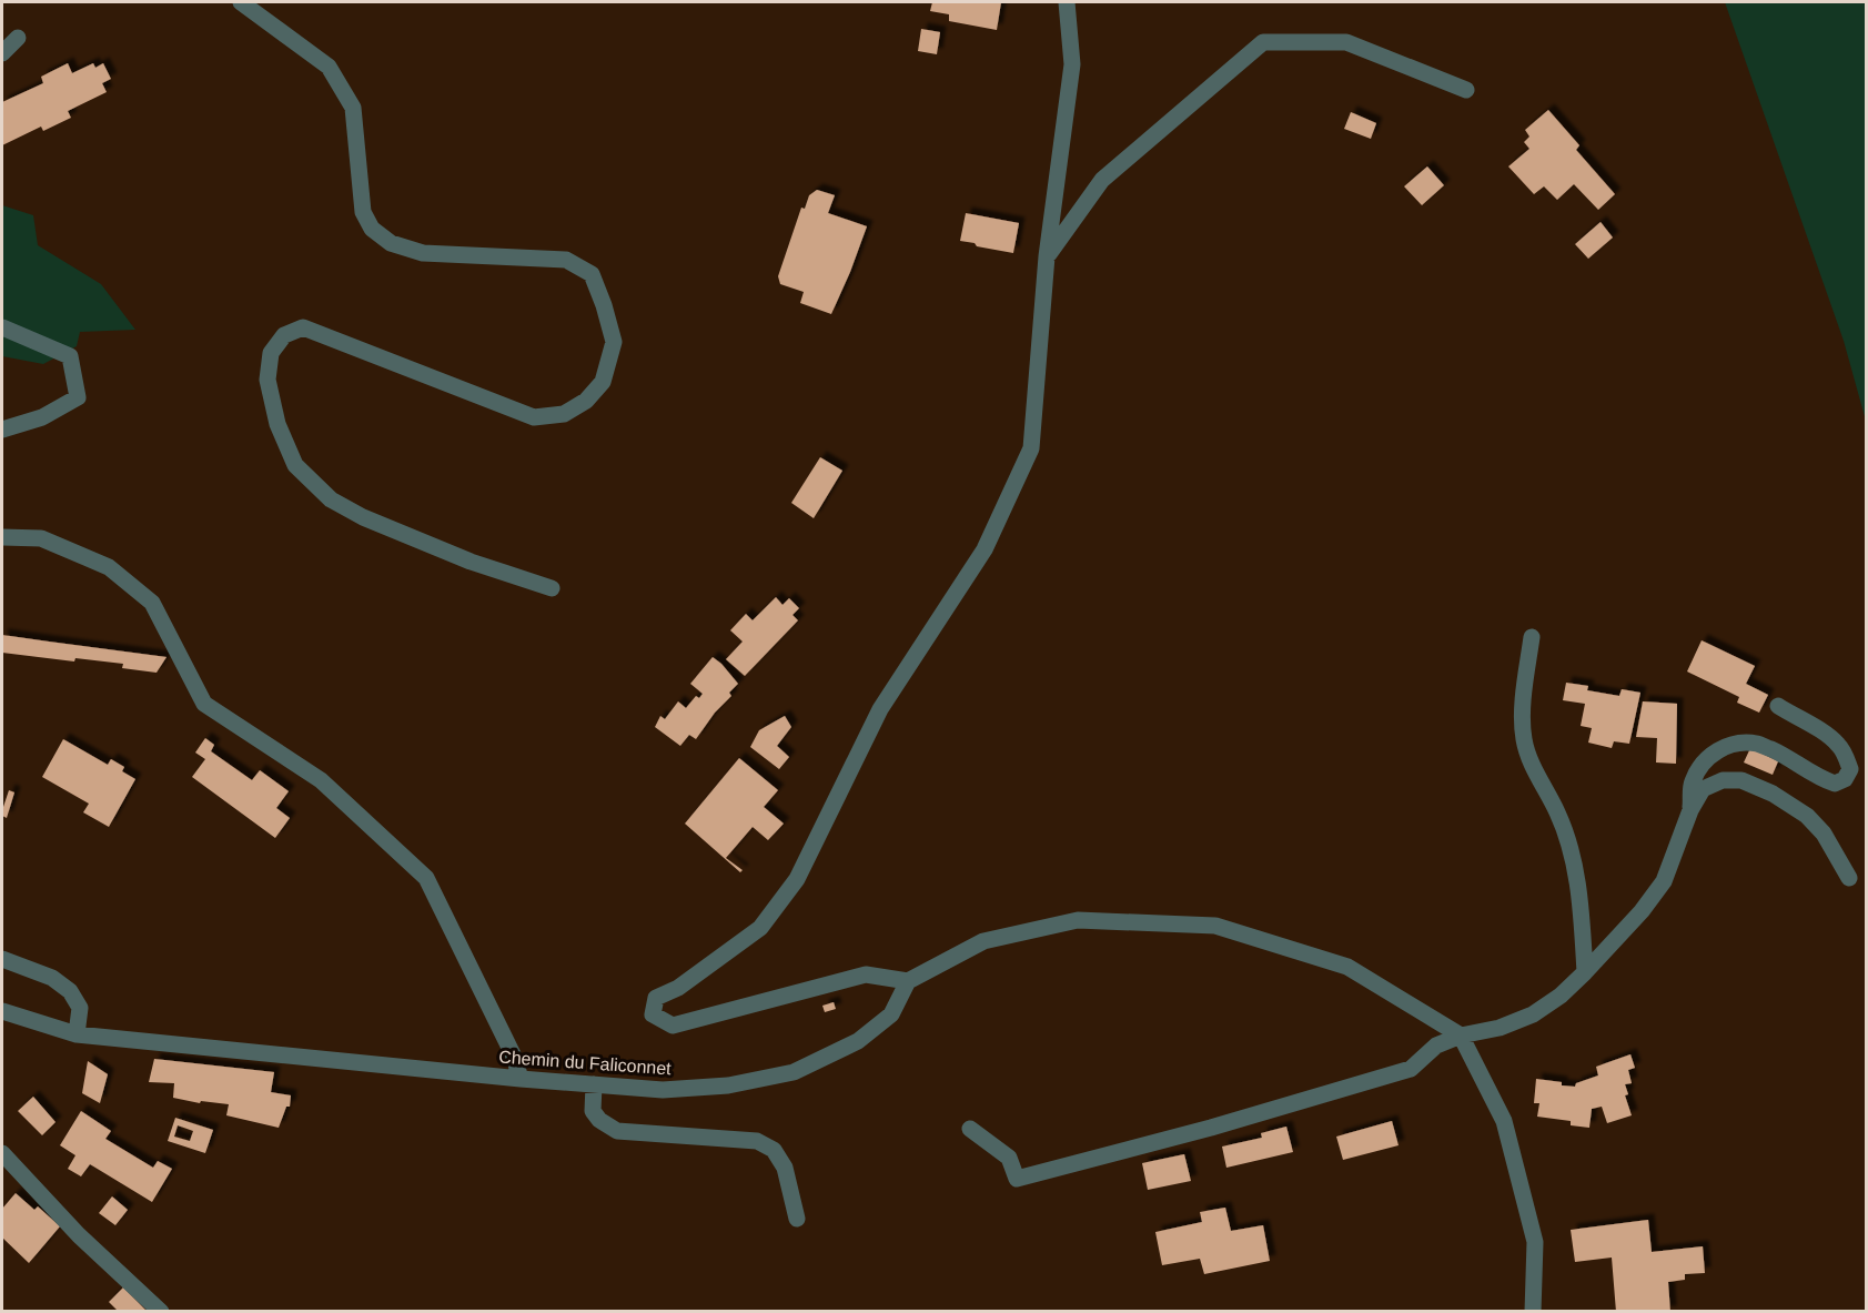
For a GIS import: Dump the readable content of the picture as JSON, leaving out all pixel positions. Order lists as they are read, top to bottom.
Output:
{
  "streets": {
    "street": ["Chemin du Faliconnet"]
  }
}
